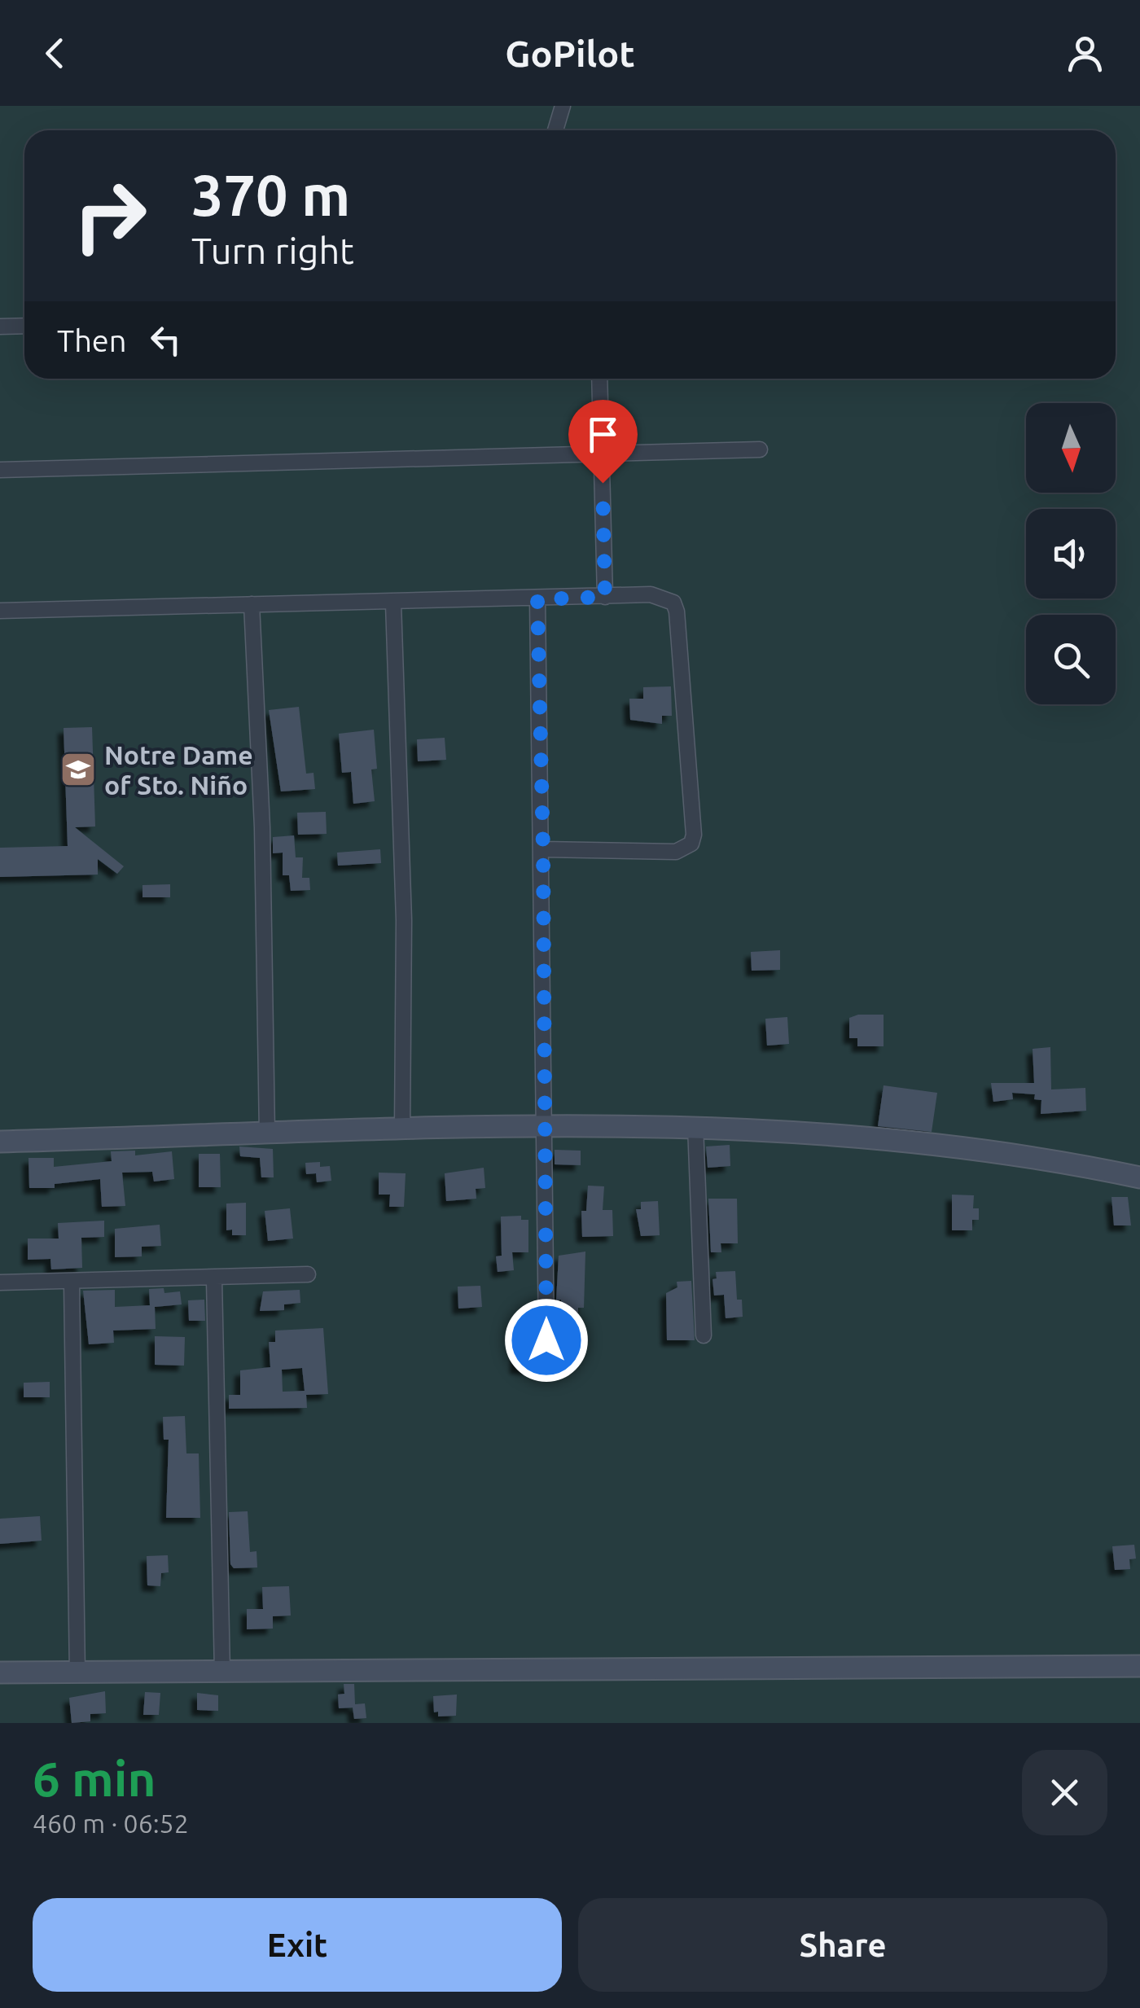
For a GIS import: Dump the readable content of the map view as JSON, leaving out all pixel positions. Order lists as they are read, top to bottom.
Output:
{
  "places": {
    "school or university": ["Notre Dame of Sto. Niño"]
  },
  "north": "bottom",
  "page": {
    "header": "GoPilot",
    "turn": ["370 m", "Turn right"],
    "then": "Then",
    "heading": ["6 min", "460 m · 06:52"],
    "buttons": ["Exit", "Share"]
  }
}
